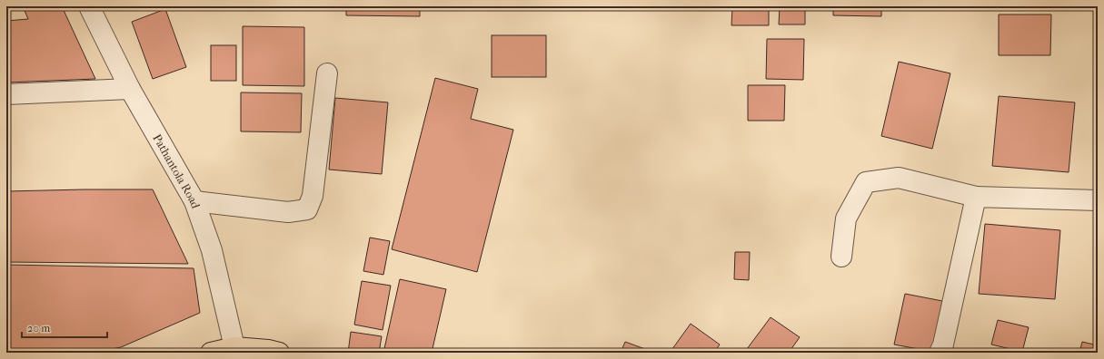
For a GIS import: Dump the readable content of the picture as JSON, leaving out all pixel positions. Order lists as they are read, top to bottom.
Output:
{
  "streets": {
    "street": ["Pathantola Road"]
  },
  "scale_bar": "20 m"
}
